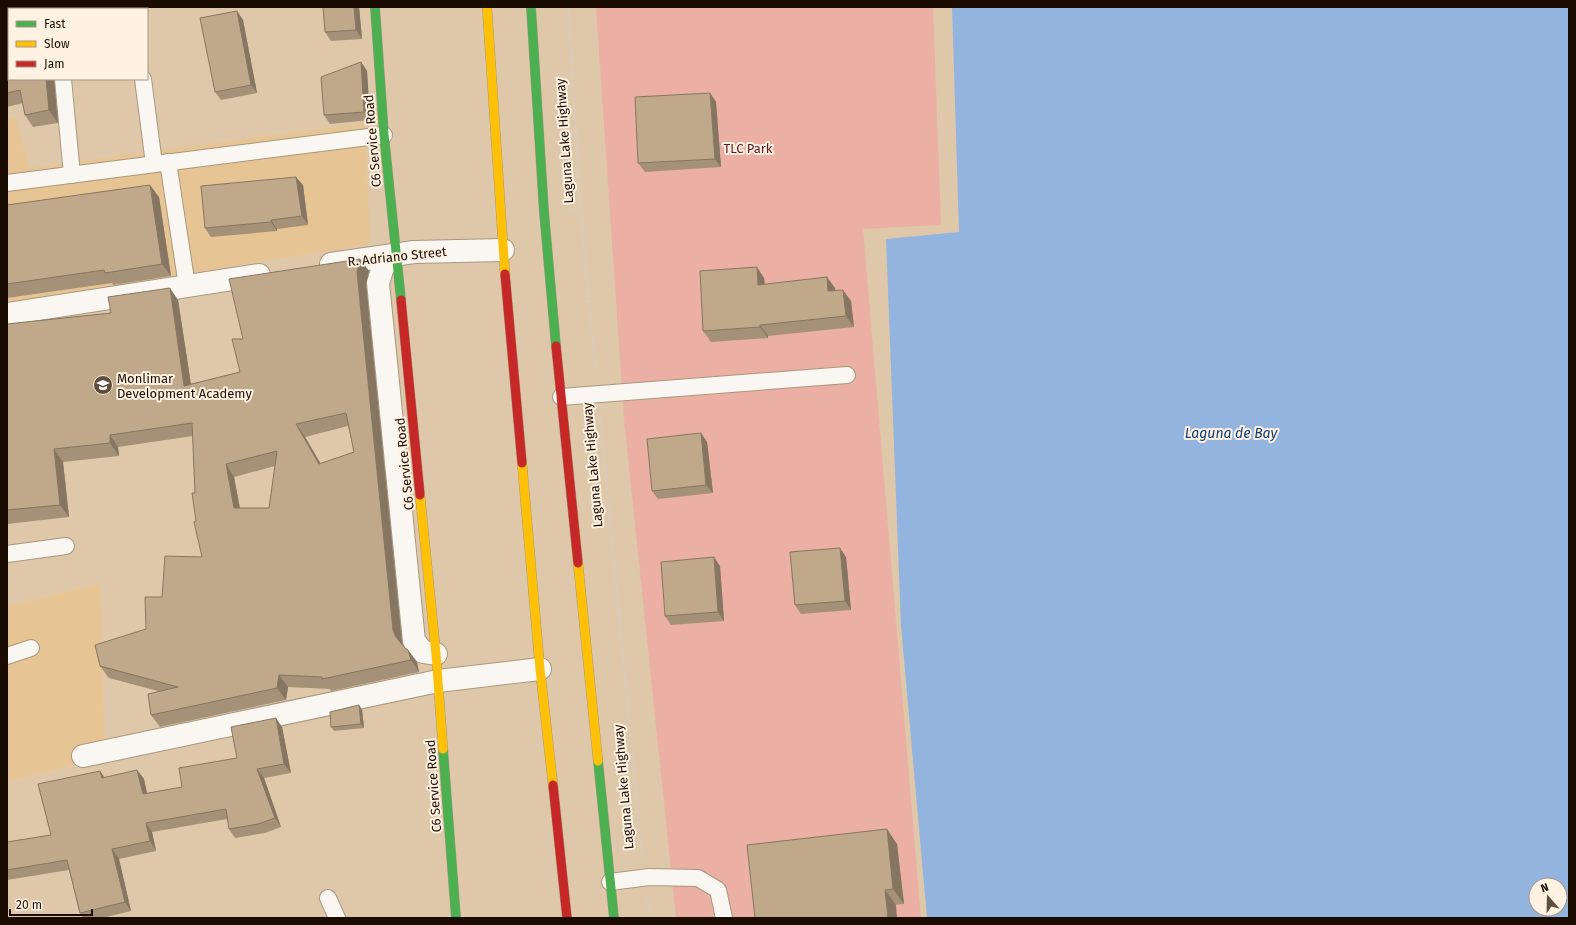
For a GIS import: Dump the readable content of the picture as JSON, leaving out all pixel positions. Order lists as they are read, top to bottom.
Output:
{
  "streets": {
    "main road": ["C6 Service Road", "Laguna Lake Highway"],
    "street": ["R. Adriano Street"]
  },
  "crossings": [
    ["C6 Service Road", "R. Adriano Street"]
  ],
  "water": ["Laguna de Bay"],
  "parks": ["TLC Park"],
  "places": {
    "school or university": ["Monlimar Development Academy"]
  },
  "legend": ["Fast", "Slow", "Jam"],
  "scale_bar": "20 m",
  "north": "top"
}
